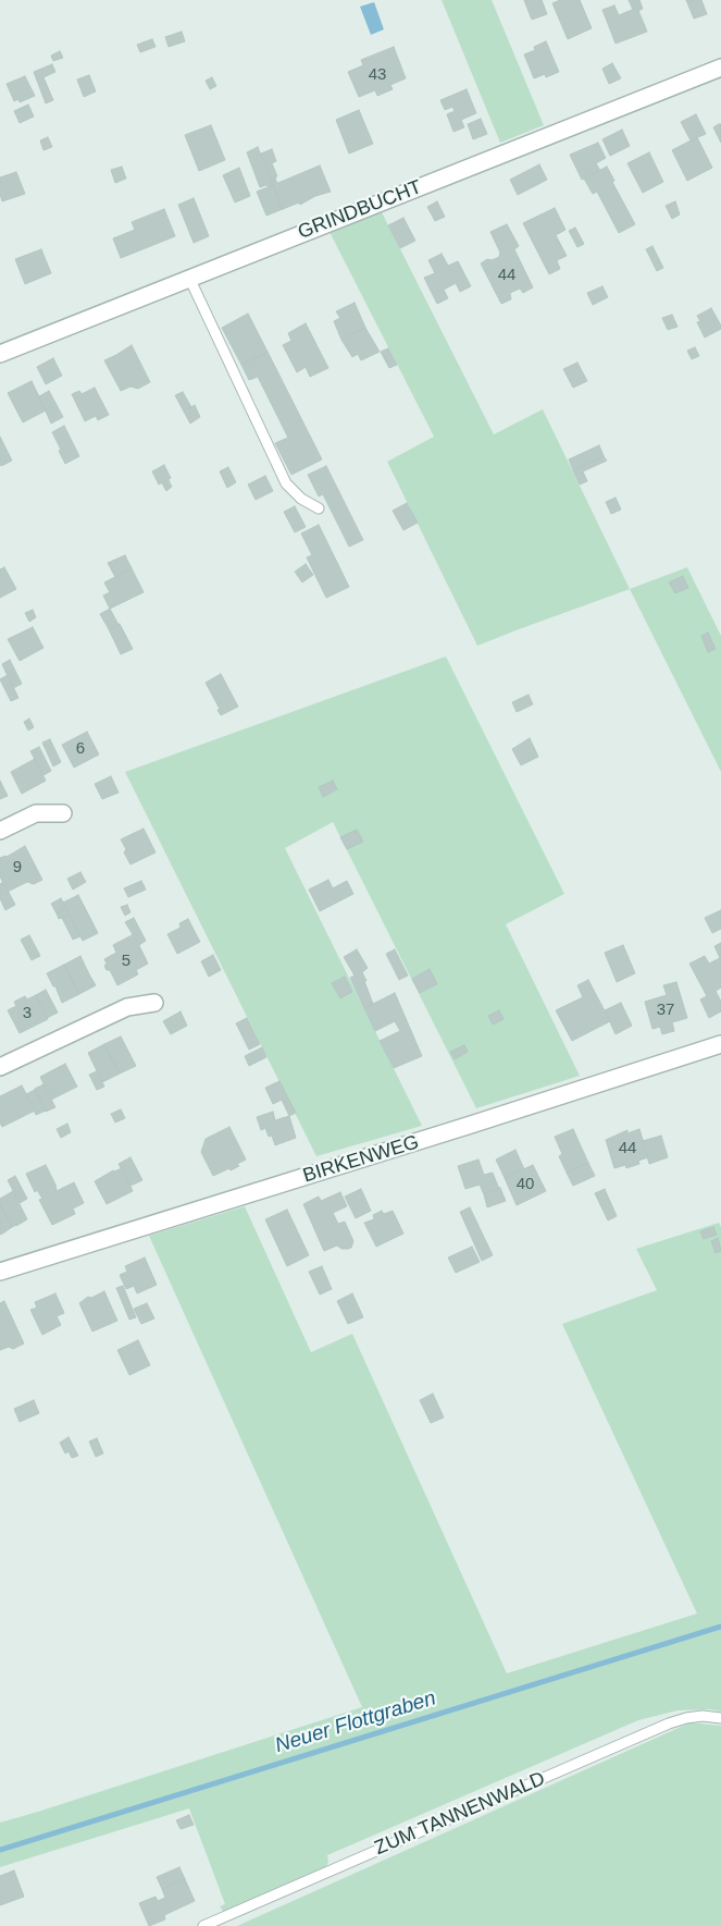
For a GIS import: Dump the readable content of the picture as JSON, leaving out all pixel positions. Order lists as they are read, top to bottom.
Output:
{
  "streets": {
    "street": ["GRINDBUCHT", "BIRKENWEG"],
    "lane": ["ZUM TANNENWALD"]
  },
  "water": ["Neuer Flottgraben"],
  "house_numbers": [
    "43",
    "44",
    "6",
    "9",
    "5",
    "37",
    "3",
    "44",
    "40"
  ]
}
